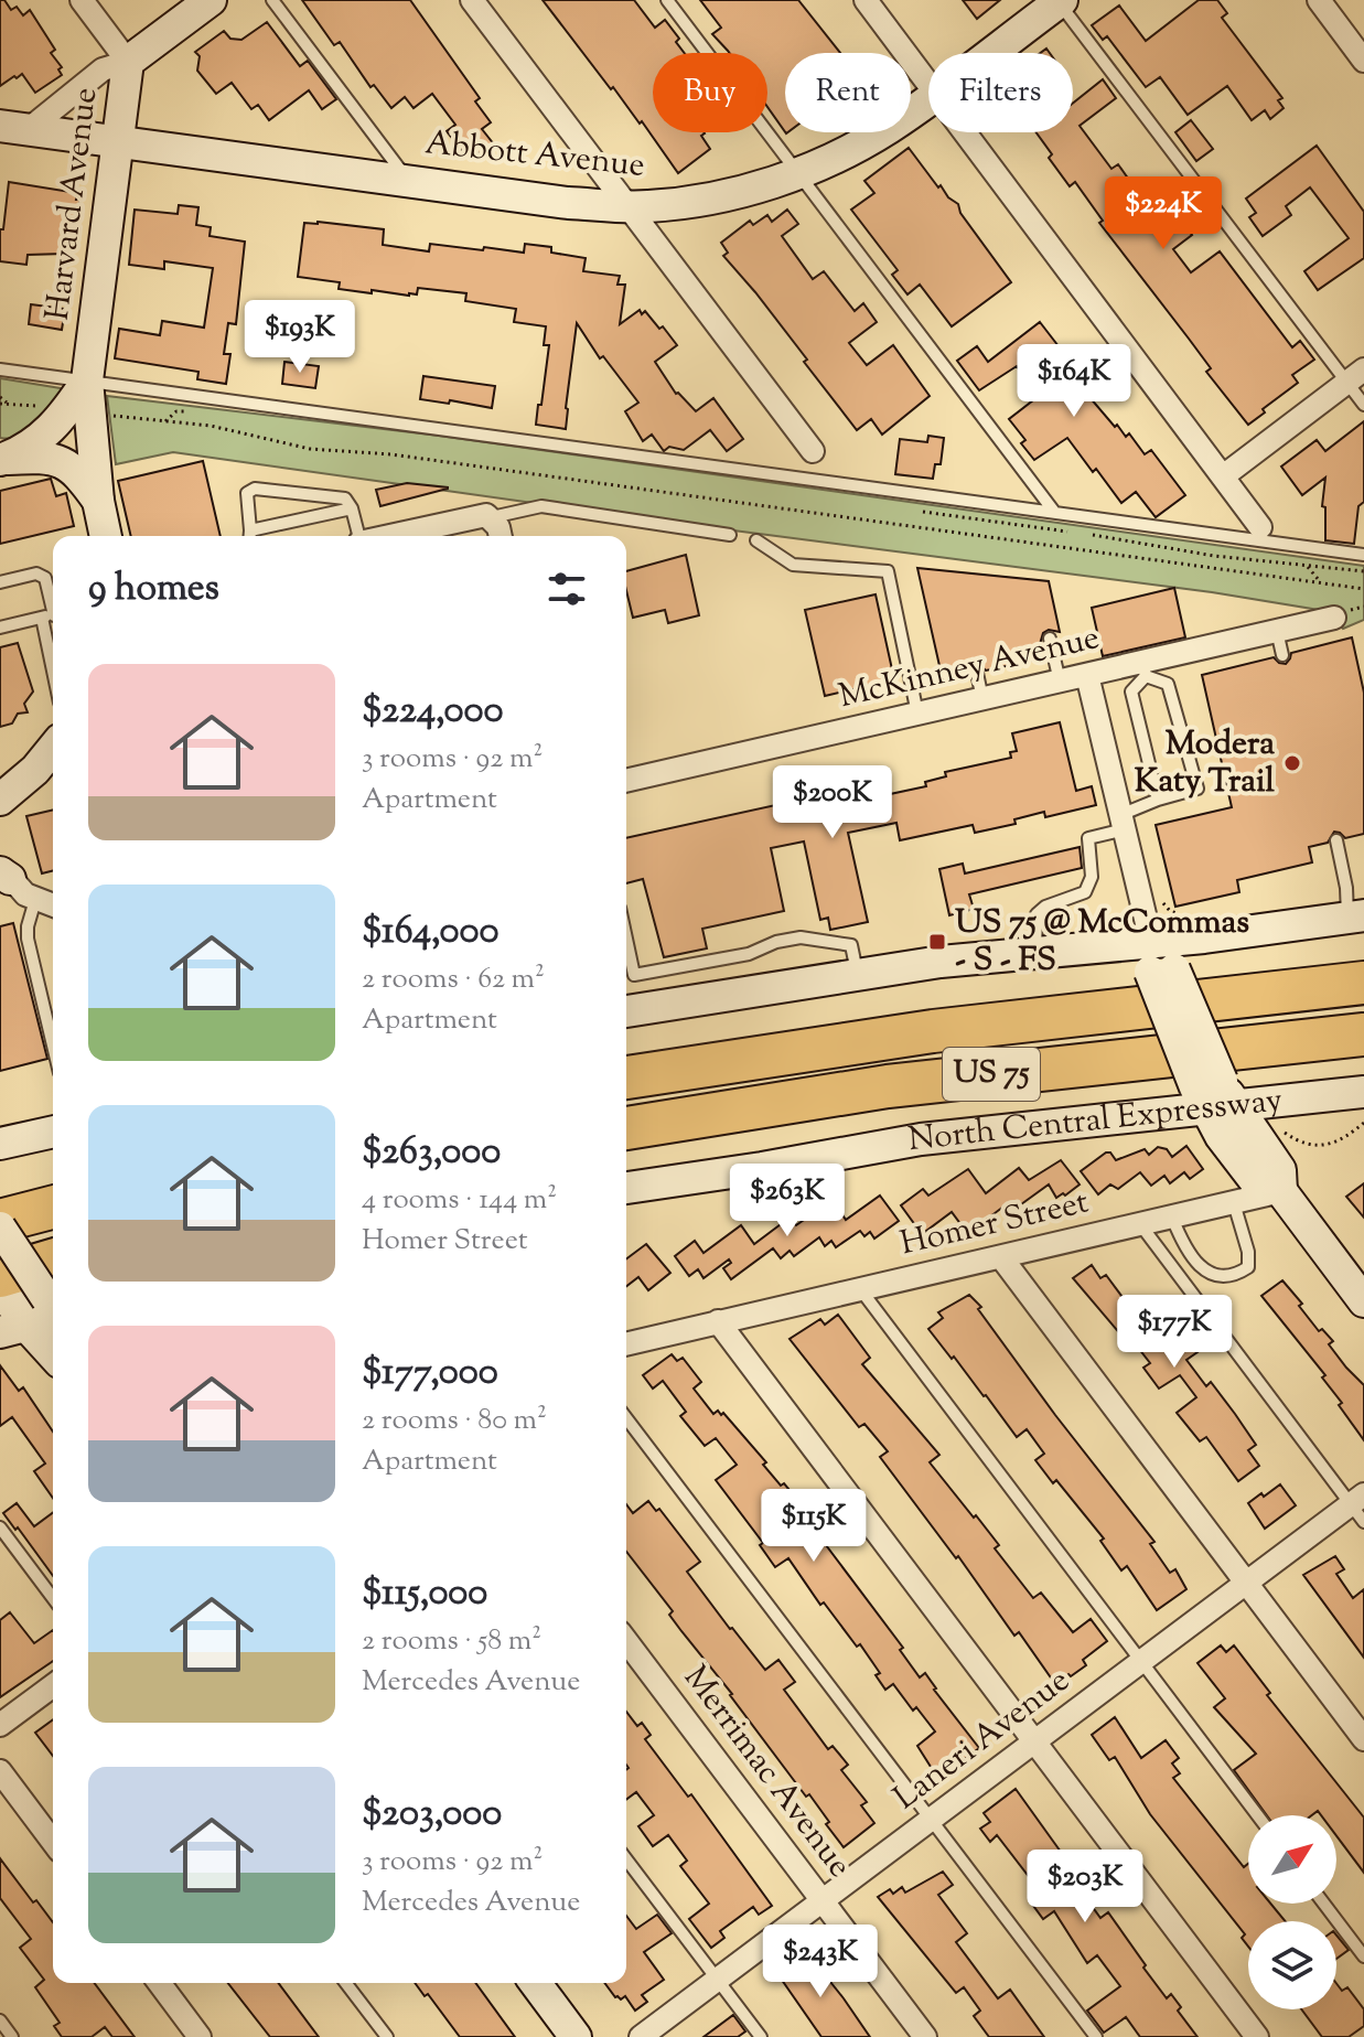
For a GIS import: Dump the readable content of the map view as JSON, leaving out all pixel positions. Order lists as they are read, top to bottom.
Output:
{
  "streets": {
    "highway": ["US 75", "North Central Expressway"],
    "street": [
      "Abbott Avenue",
      "Harvard Avenue",
      "McKinney Avenue",
      "Homer Street",
      "Laneri Avenue",
      "Merrimac Avenue"
    ]
  },
  "crossings": [
    ["Abbott Avenue", "Harvard Avenue"],
    ["Laneri Avenue", "Merrimac Avenue"]
  ],
  "places": {
    "other": ["Modera Katy Trail"],
    "transit": ["US 75 @ McCommas - S - FS"]
  },
  "north": "top right",
  "page": {
    "chip": ["Buy", "Rent", "Filters"],
    "price": [
      "$224K",
      "$193K",
      "$164K",
      "$200K",
      "$263K",
      "$177K",
      "$115K",
      "$203K",
      "$243K"
    ],
    "heading": "9 homes",
    "list": [
      {
        "name": "$224,000",
        "note": "3 rooms · 92 m² · Apartment"
      },
      {
        "name": "$164,000",
        "note": "2 rooms · 62 m² · Apartment"
      },
      {
        "name": "$263,000",
        "note": "4 rooms · 144 m² · Homer Street"
      },
      {
        "name": "$177,000",
        "note": "2 rooms · 80 m² · Apartment"
      },
      {
        "name": "$115,000",
        "note": "2 rooms · 58 m² · Mercedes Avenue"
      },
      {
        "name": "$203,000",
        "note": "3 rooms · 92 m² · Mercedes Avenue"
      }
    ]
  }
}
